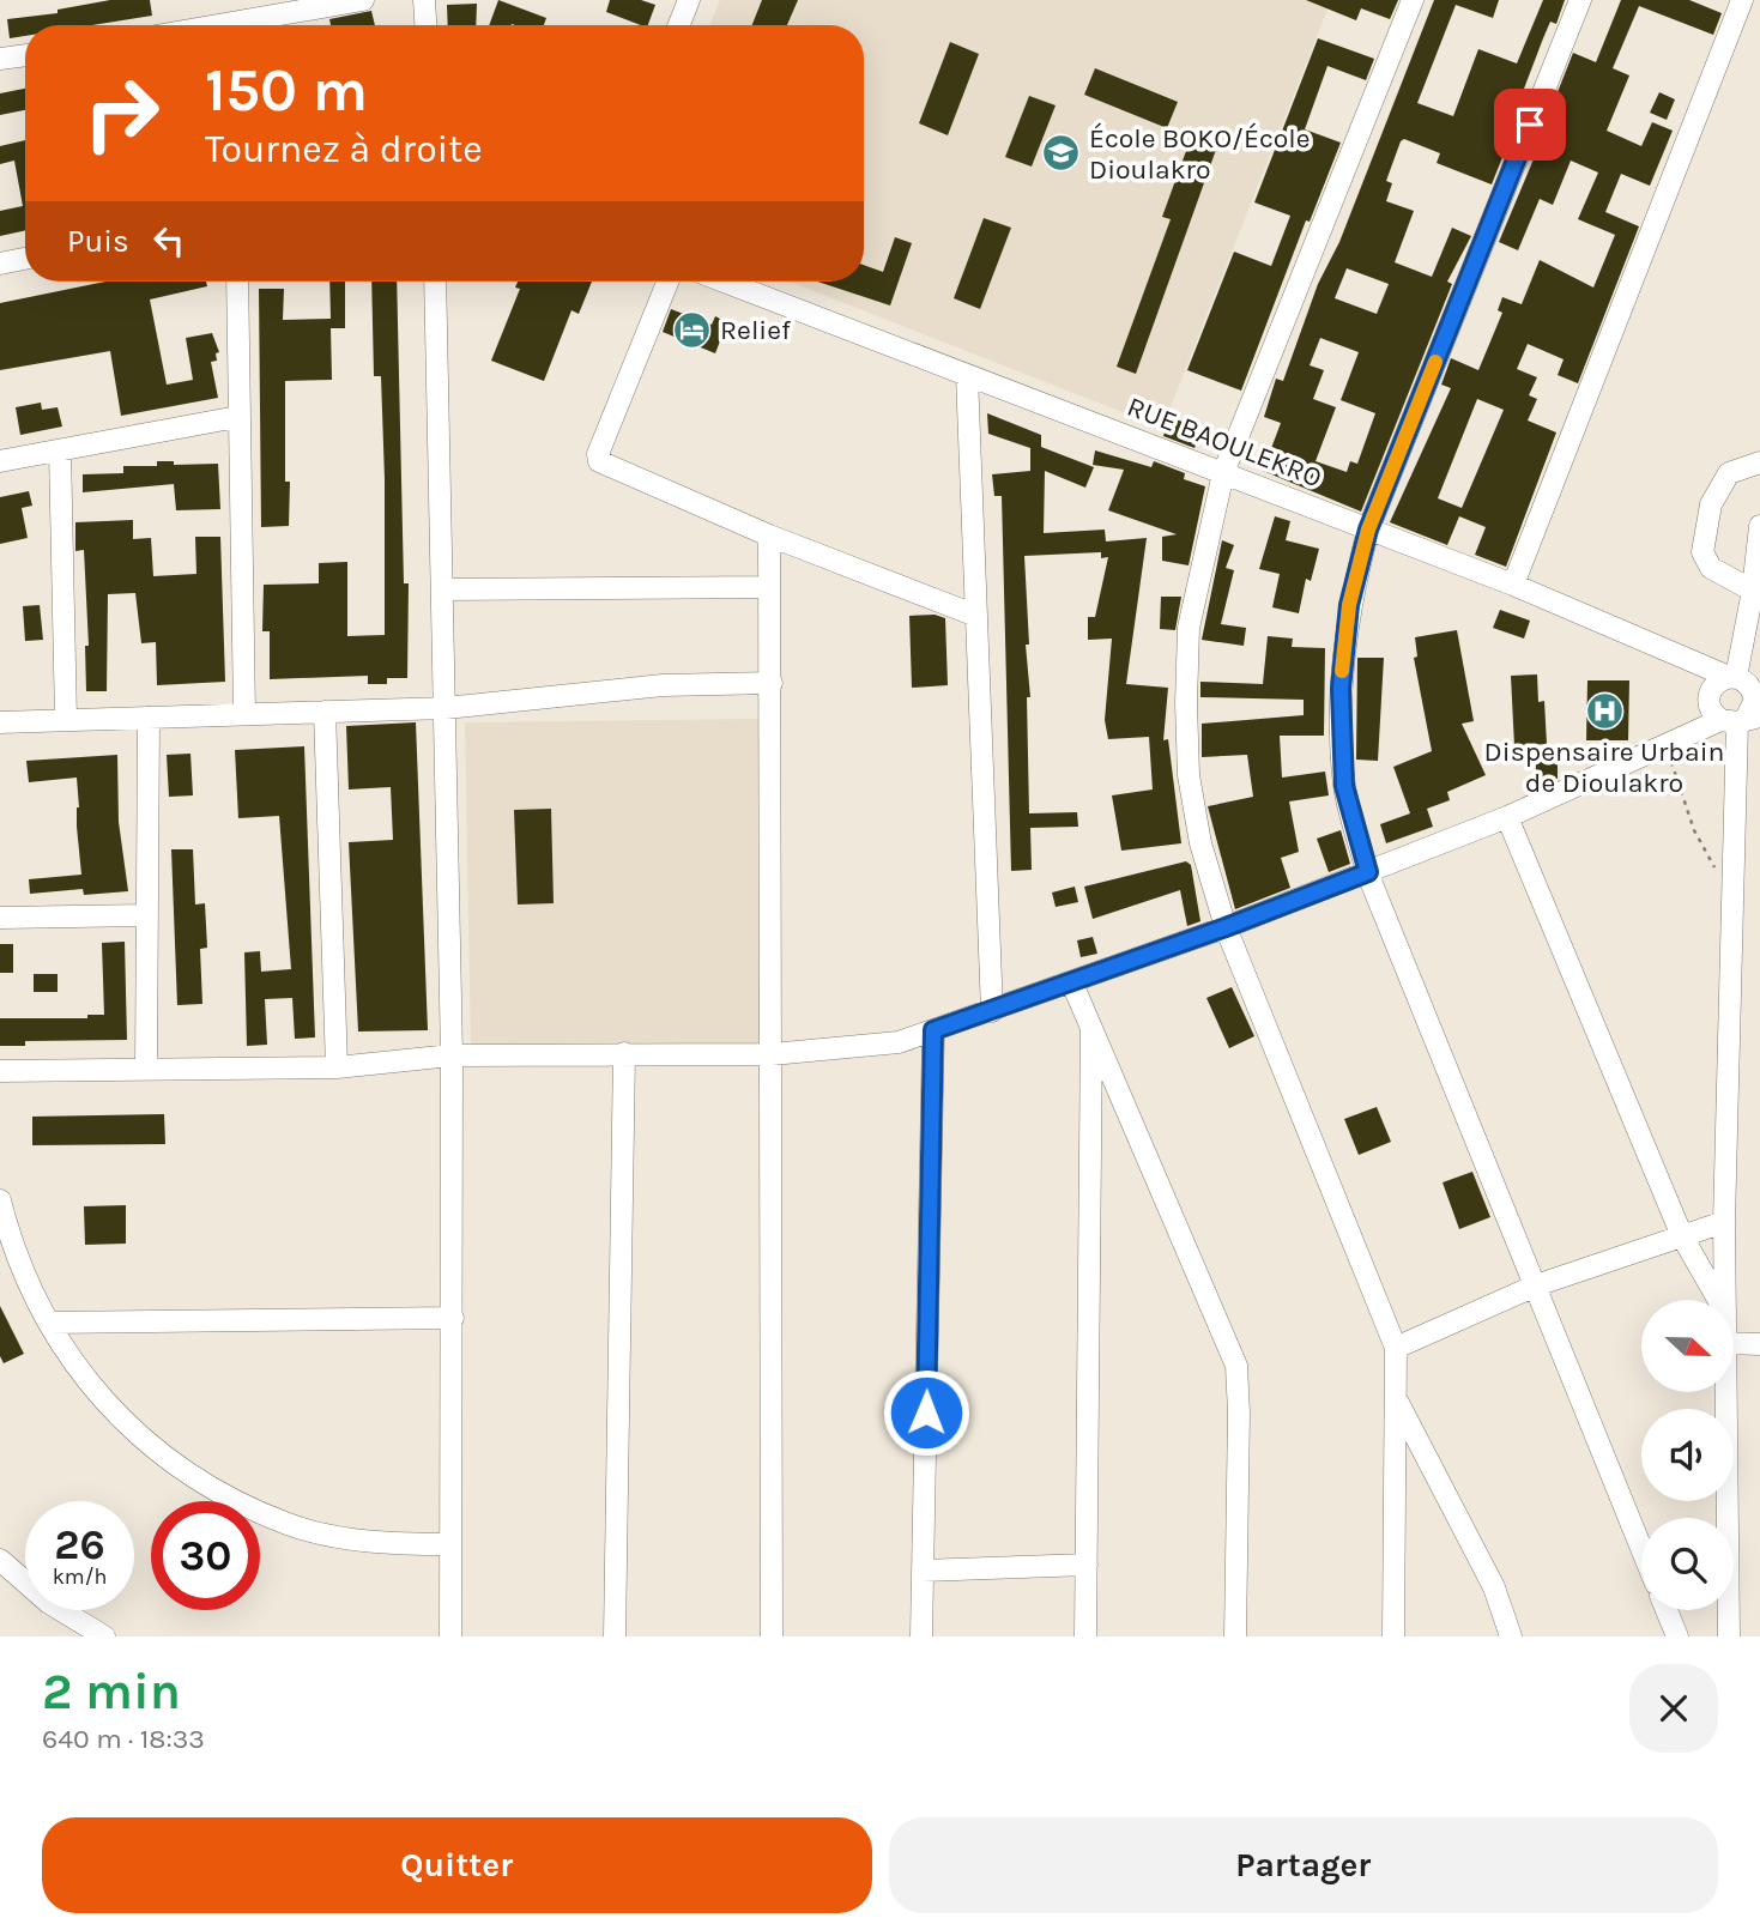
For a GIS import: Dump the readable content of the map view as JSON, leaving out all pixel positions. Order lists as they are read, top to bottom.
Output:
{
  "streets": {
    "street": ["RUE BAOULEKRO"]
  },
  "places": {
    "school or university": ["École BOKO/École Dioulakro"],
    "hotel": ["Relief"],
    "hospital": ["Dispensaire Urbain de Dioulakro"]
  },
  "north": "right",
  "page": {
    "turn": ["150 m", "Tournez à droite"],
    "then": "Puis",
    "speed": "26 km/h",
    "limit": "30",
    "heading": ["2 min", "640 m · 18:33"],
    "buttons": ["Quitter", "Partager"]
  }
}
